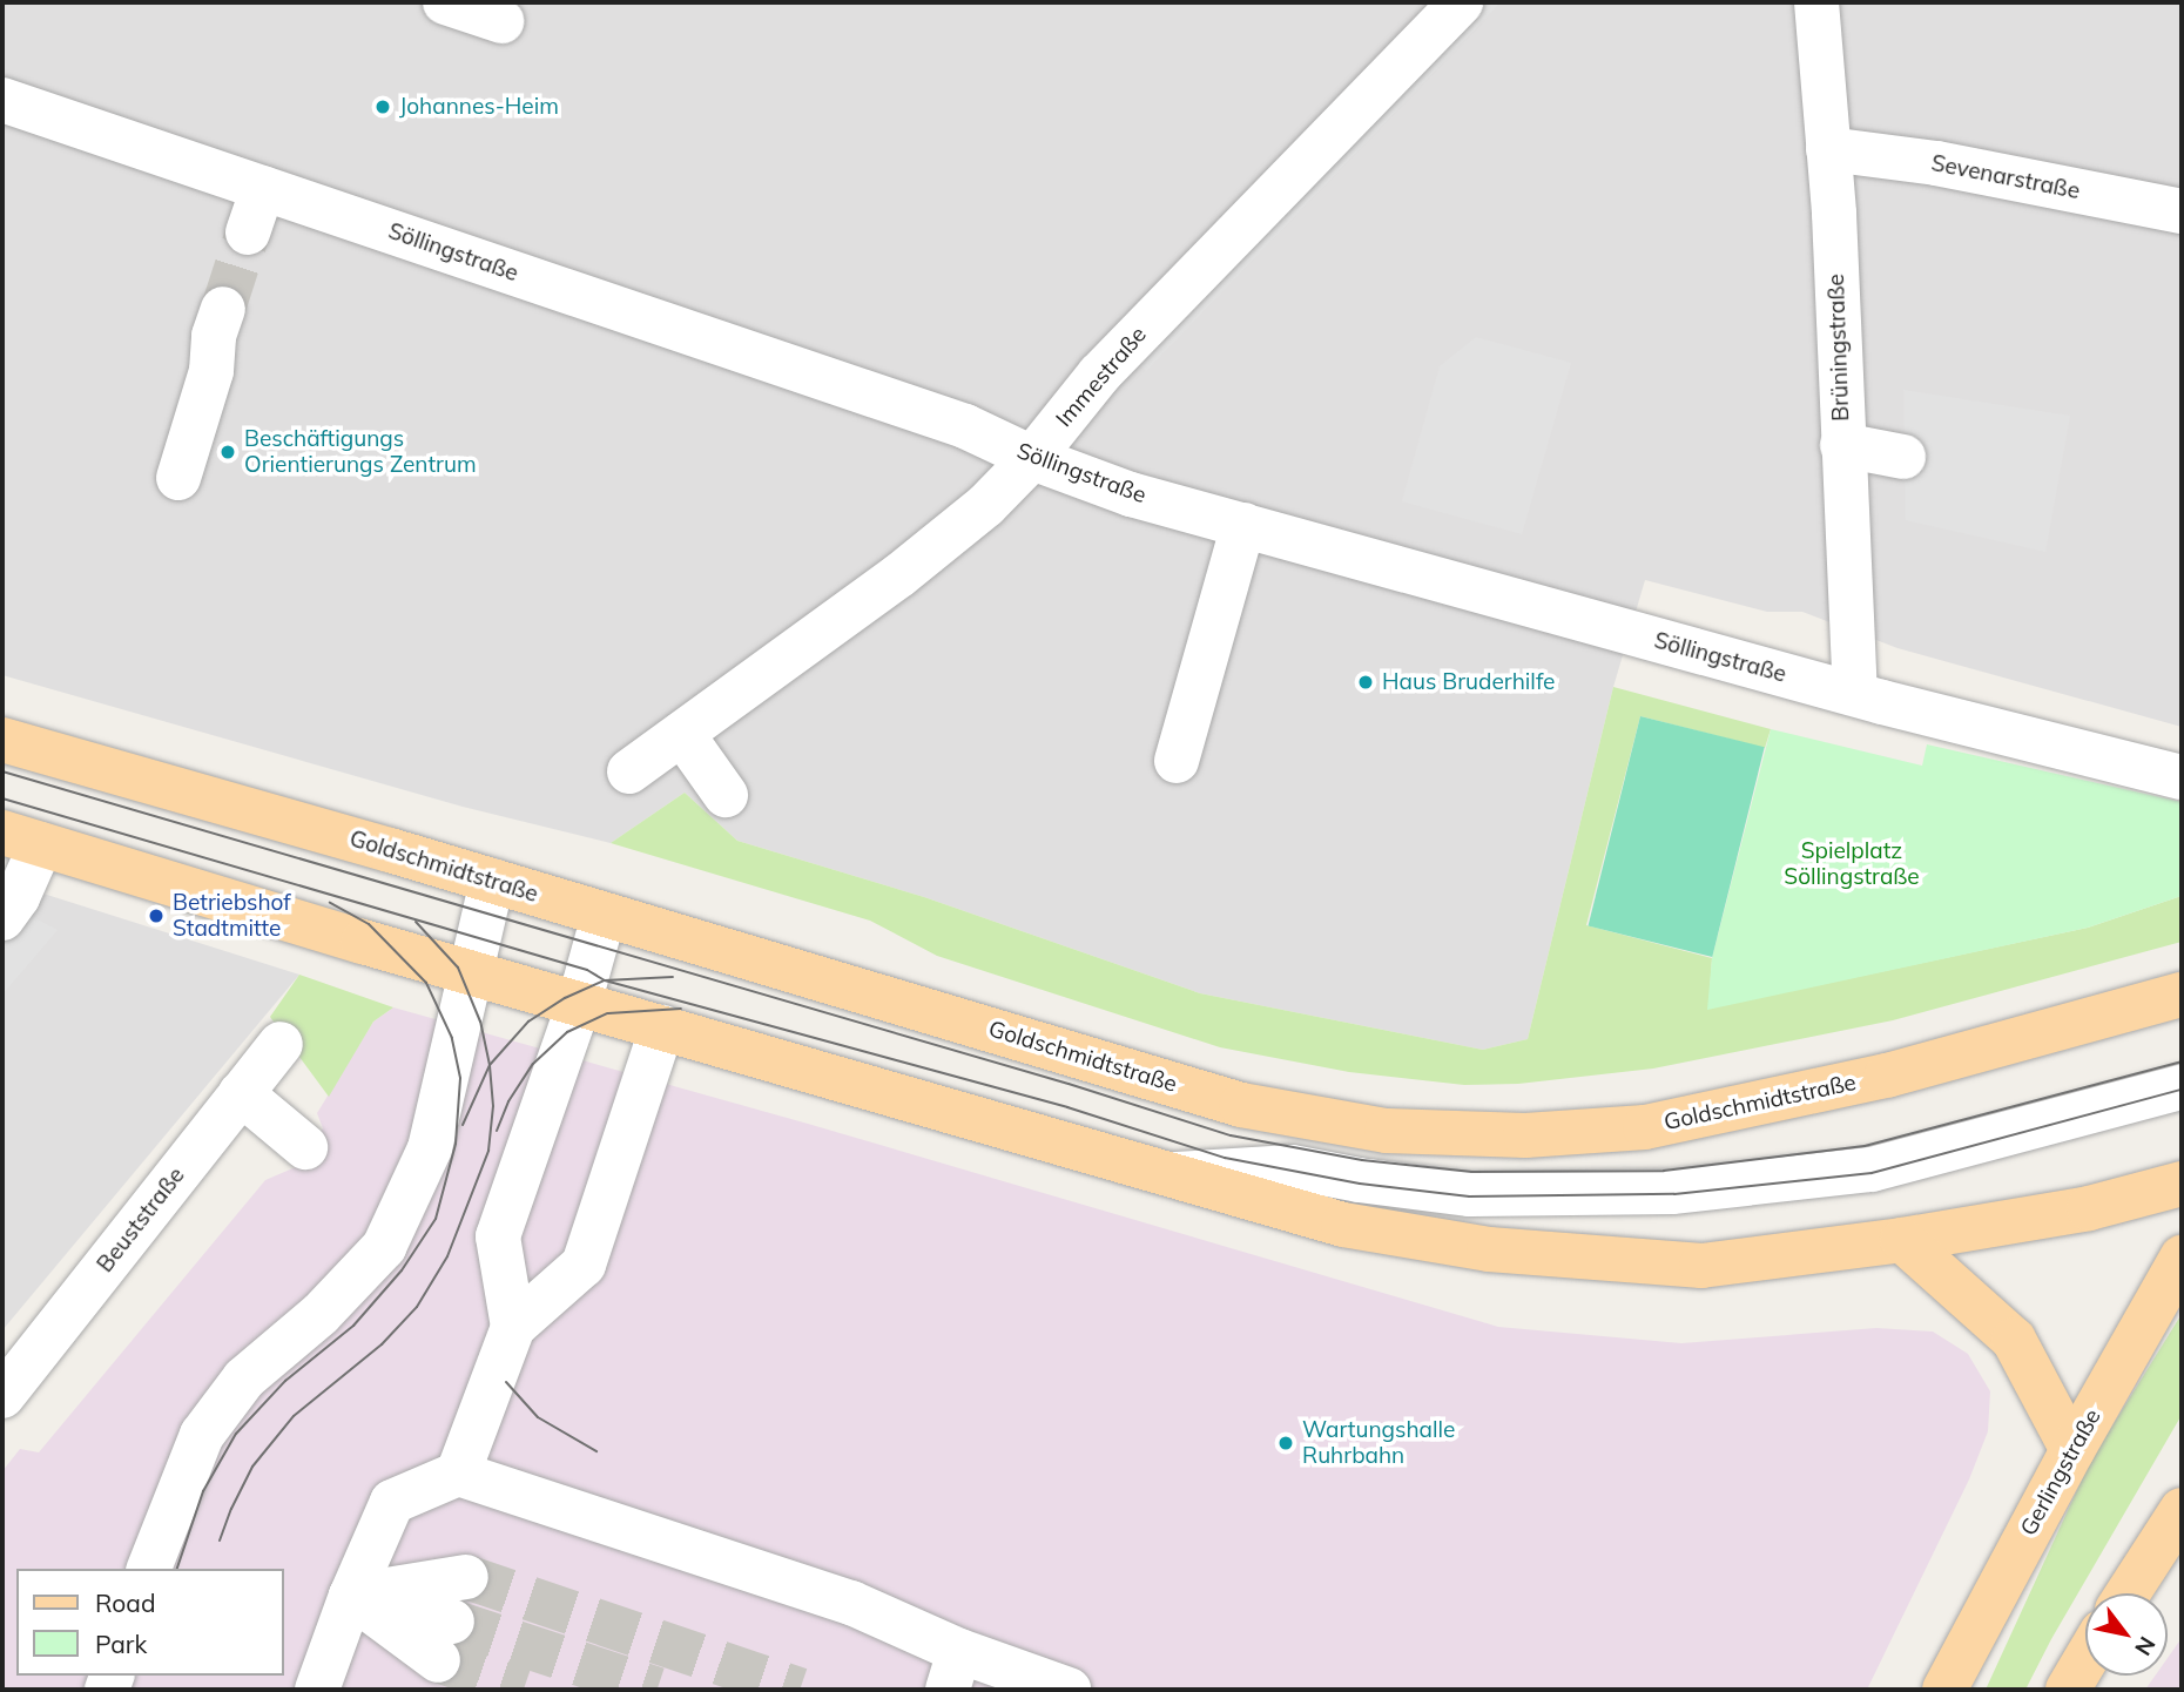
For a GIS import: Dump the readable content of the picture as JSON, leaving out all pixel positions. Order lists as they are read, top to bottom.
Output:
{
  "streets": {
    "main road": ["Goldschmidtstraße", "Gerlingstraße"],
    "street": [
      "Sevenarstraße",
      "Söllingstraße",
      "Brüningstraße",
      "Immestraße",
      "Beuststraße"
    ]
  },
  "crossings": [
    ["Sevenarstraße", "Brüningstraße"],
    ["Söllingstraße", "Brüningstraße"],
    ["Söllingstraße", "Immestraße"]
  ],
  "parks": ["Spielplatz Söllingstraße"],
  "places": [
    "Johannes-Heim",
    "Beschäftigungs Orientierungs Zentrum",
    "Haus Bruderhilfe",
    "Betriebshof Stadtmitte",
    "Wartungshalle Ruhrbahn"
  ],
  "legend": ["Road", "Park"],
  "north": "bottom right"
}
